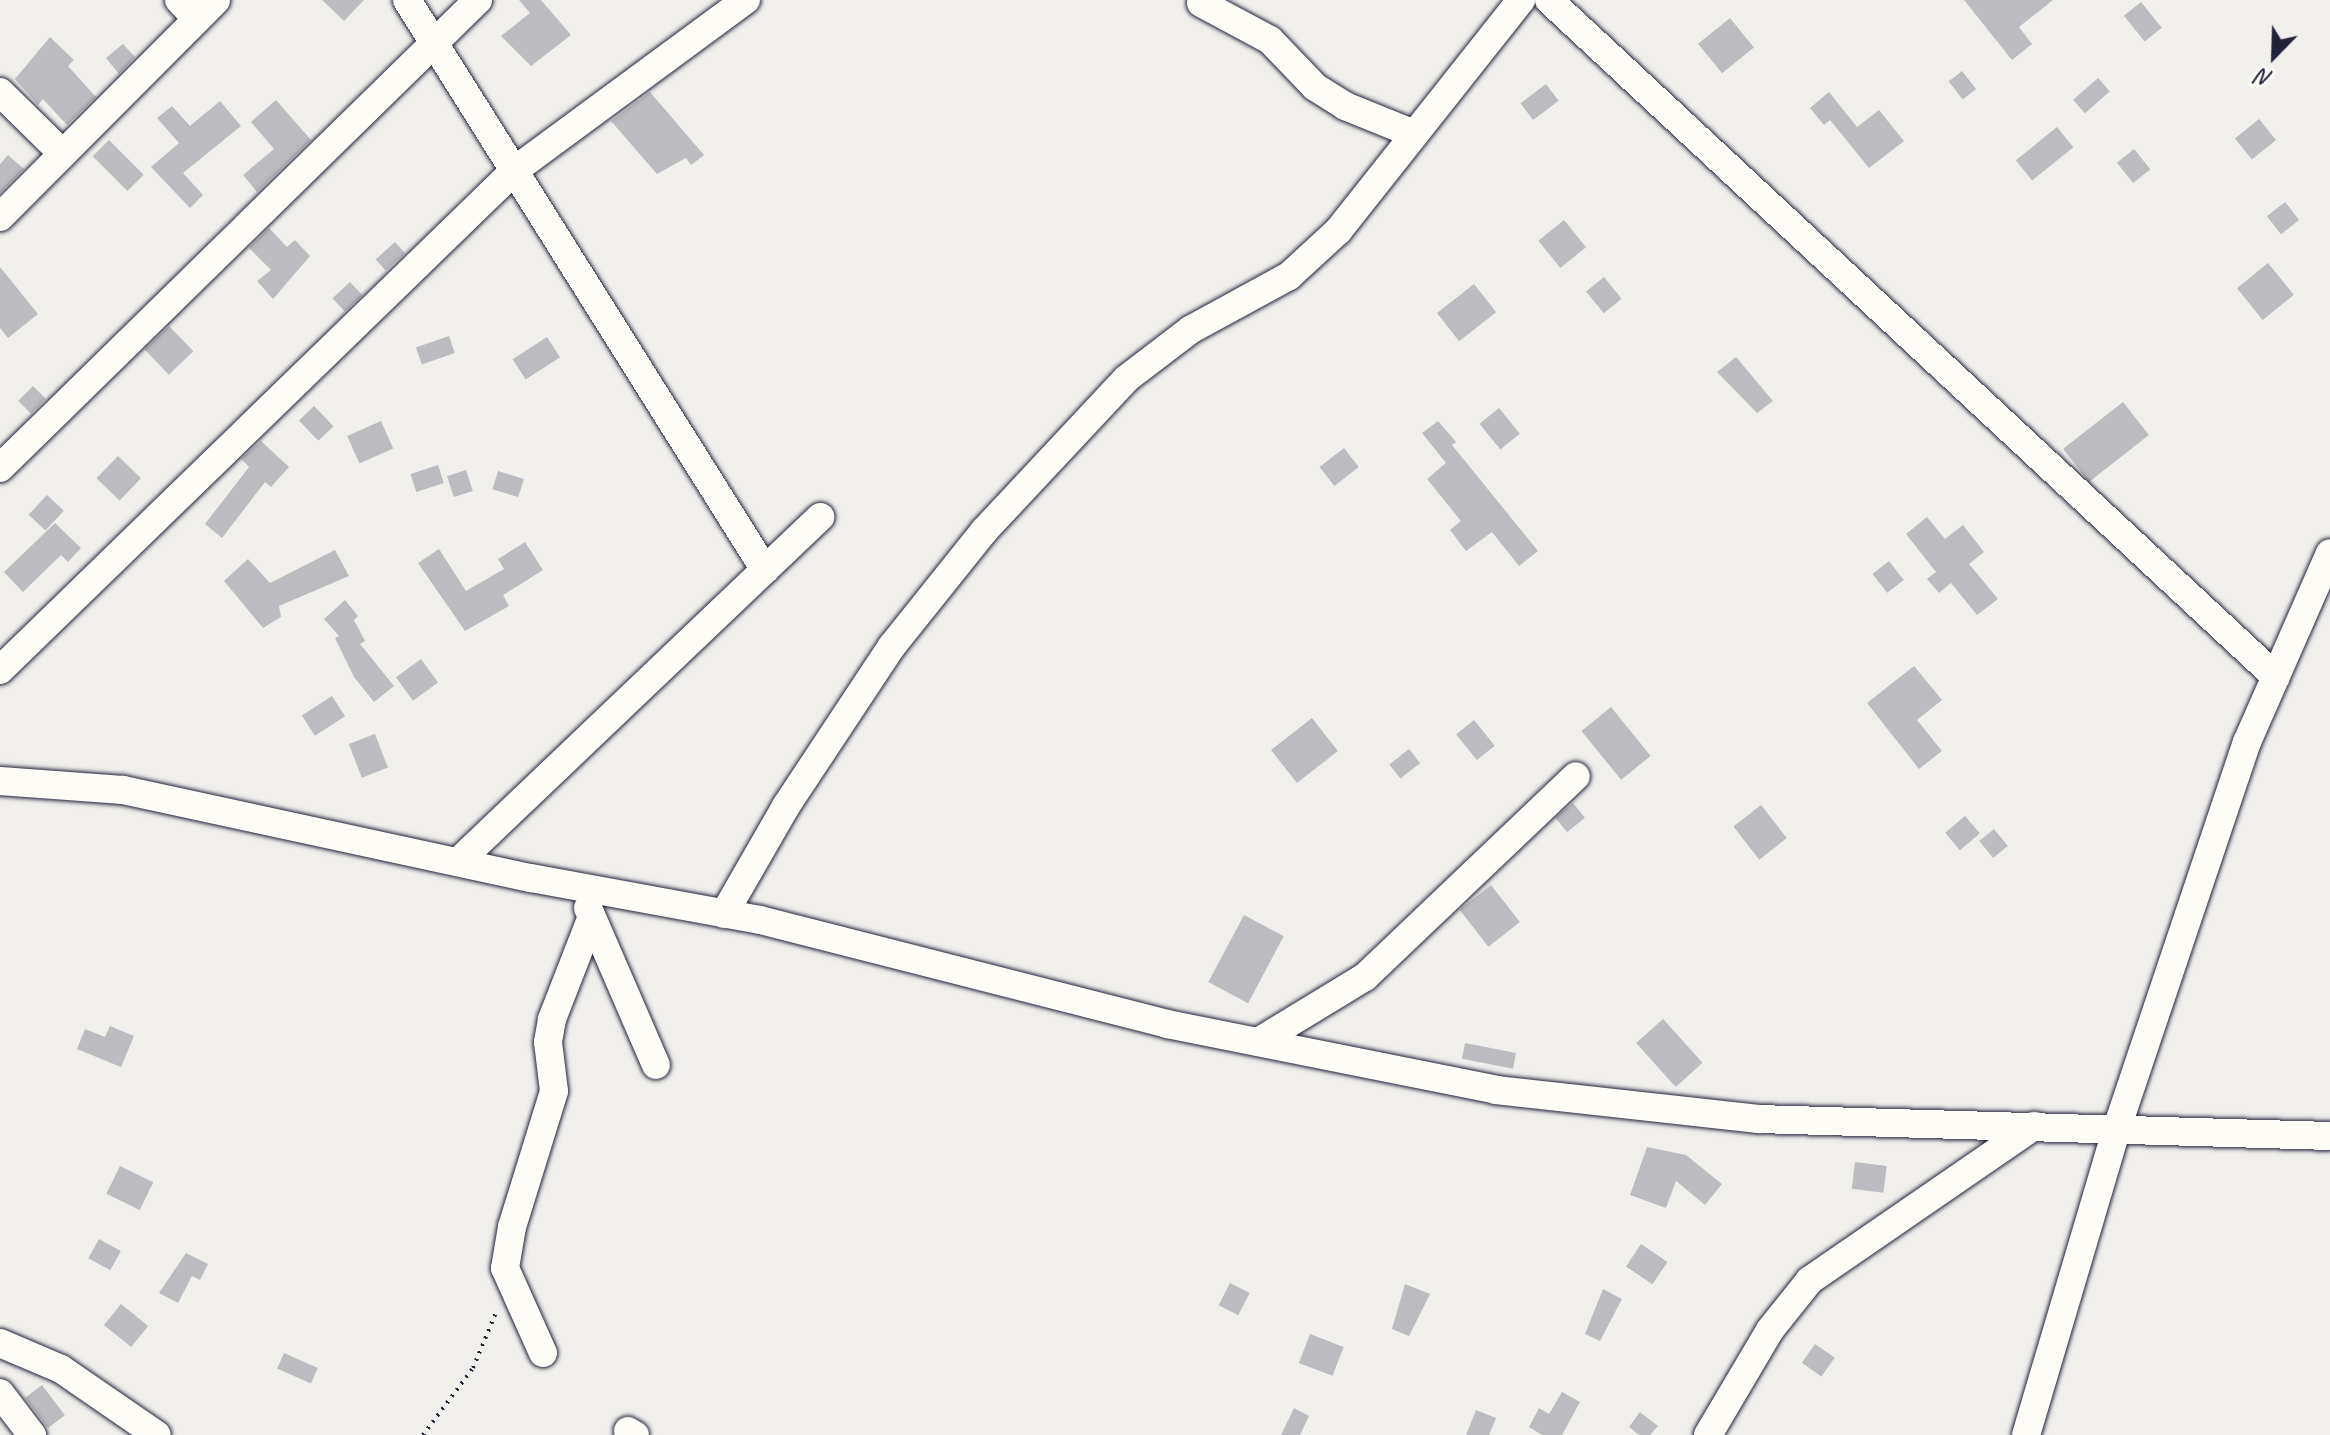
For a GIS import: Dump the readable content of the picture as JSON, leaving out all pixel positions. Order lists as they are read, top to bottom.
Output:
{
  "north": "bottom left"
}
